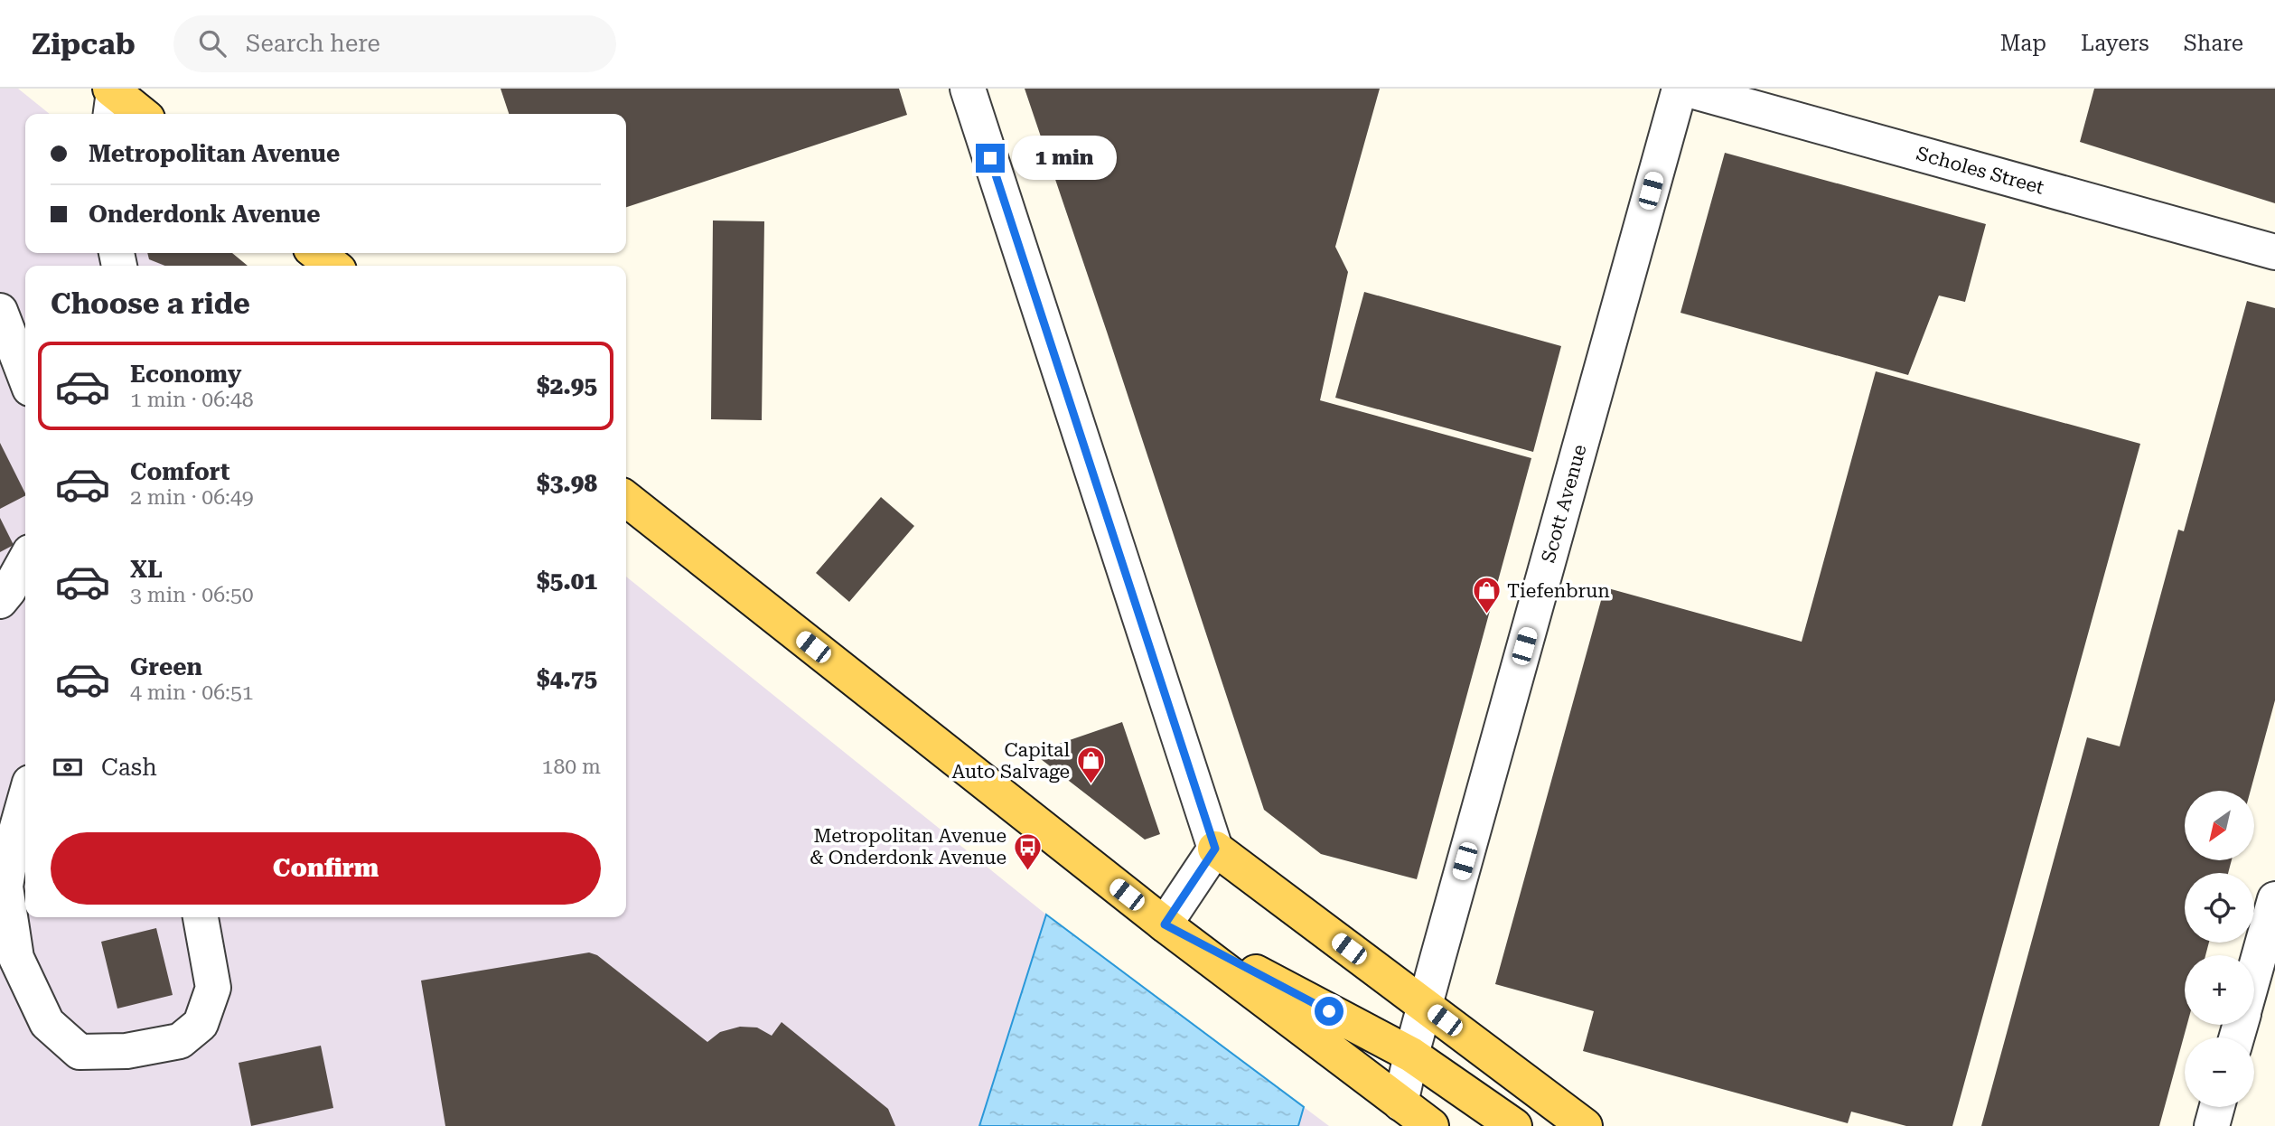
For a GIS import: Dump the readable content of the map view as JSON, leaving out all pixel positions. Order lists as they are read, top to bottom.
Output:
{
  "streets": {
    "street": ["Scholes Street", "Scott Avenue"]
  },
  "crossings": [
    ["Scholes Street", "Scott Avenue"]
  ],
  "places": {
    "shop": ["Tiefenbrun", "Capital Auto Salvage"],
    "bus stop": ["Metropolitan Avenue & Onderdonk Avenue"]
  },
  "north": "bottom left",
  "page": {
    "header": "Zipcab",
    "search": "Search here",
    "nav": ["Map", "Layers", "Share"],
    "banner": ["Metropolitan Avenue", "Onderdonk Avenue"],
    "bubble": "1 min",
    "heading": "Choose a ride",
    "list": [
      {
        "name": "Economy",
        "note": "1 min · 06:48",
        "value": "$2.95"
      },
      {
        "name": "Comfort",
        "note": "2 min · 06:49",
        "value": "$3.98"
      },
      {
        "name": "XL",
        "note": "3 min · 06:50",
        "value": "$5.01"
      },
      {
        "name": "Green",
        "note": "4 min · 06:51",
        "value": "$4.75"
      }
    ],
    "pay": ["Cash", "180 m"],
    "map_buttons": ["+", "−"],
    "buttons": "Confirm"
  }
}
